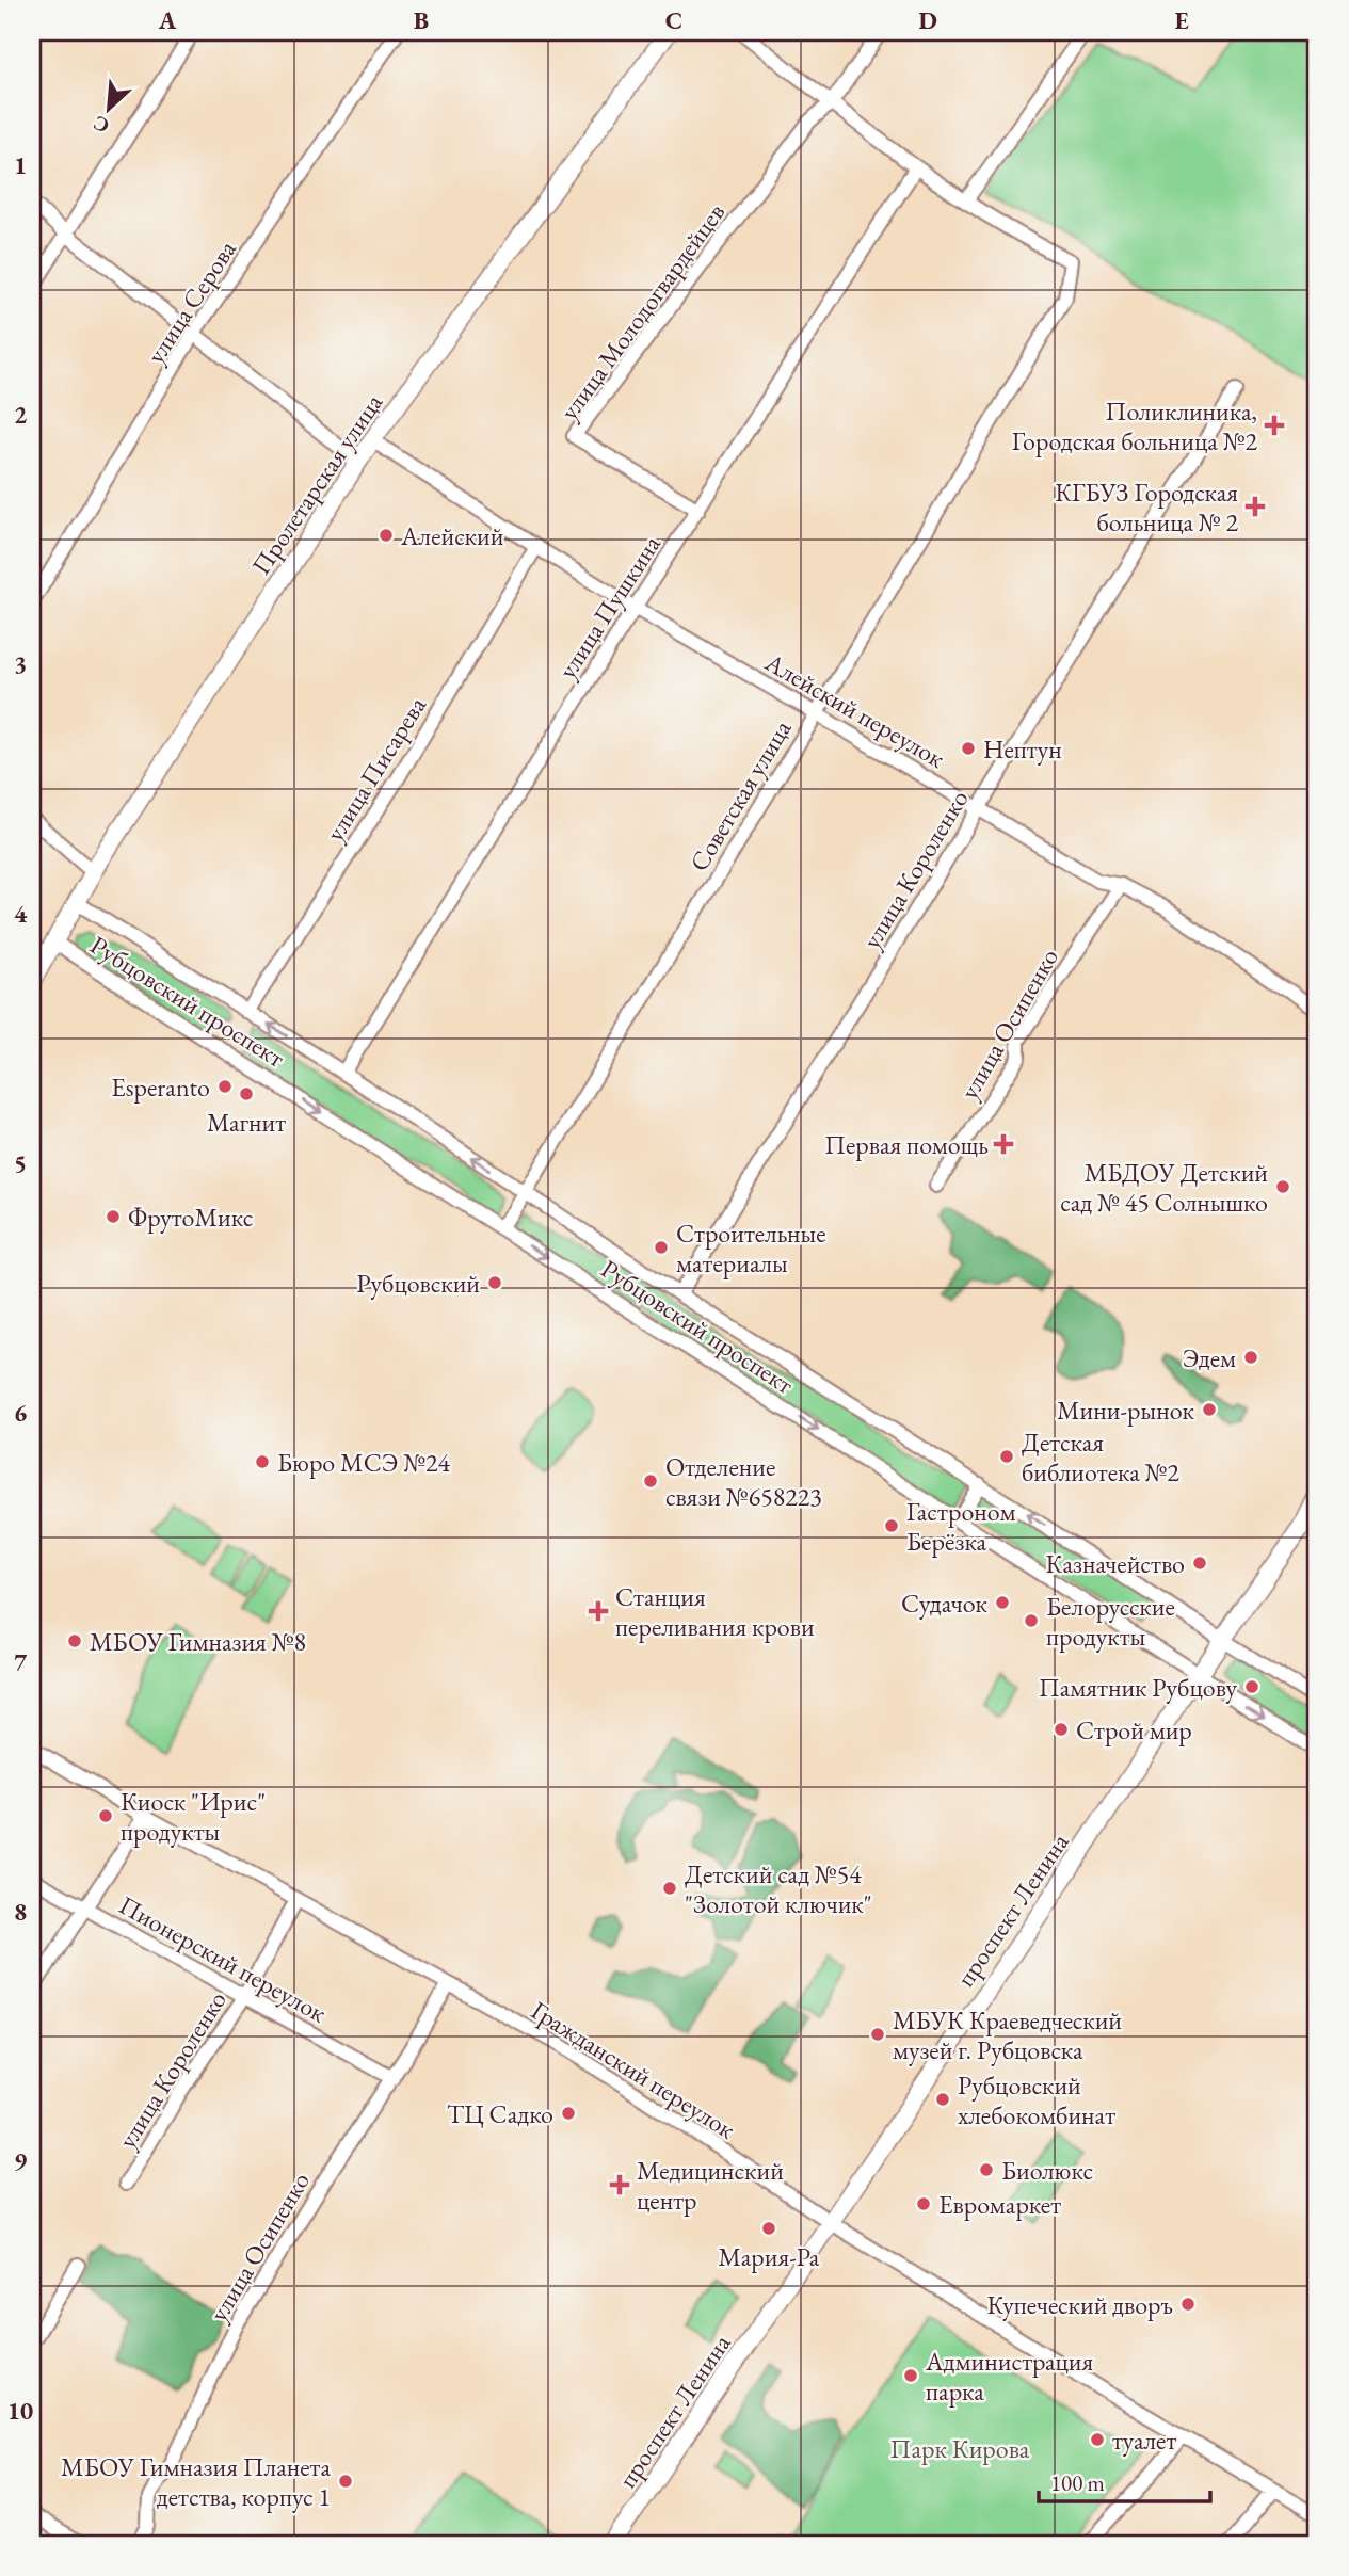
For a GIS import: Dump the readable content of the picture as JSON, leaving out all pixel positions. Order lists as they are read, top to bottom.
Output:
{
  "streets": {
    "main road": ["Пролетарская улица", "проспект Ленина"],
    "street": [
      "улица Серова",
      "улица Молодогвардейцев",
      "улица Пушкина",
      "Алейский переулок",
      "улица Писарева",
      "Советская улица",
      "улица Короленко",
      "Рубцовский проспект",
      "улица Осипенко",
      "Пионерский переулок",
      "Гражданский переулок"
    ]
  },
  "crossings": [
    ["улица Молодогвардейцев", "улица Пушкина"],
    ["Пролетарская улица", "Алейский переулок"],
    ["Пролетарская улица", "Рубцовский проспект"],
    ["улица Пушкина", "Алейский переулок"],
    ["улица Пушкина", "Рубцовский проспект"],
    ["Алейский переулок", "улица Писарева"],
    ["Алейский переулок", "Советская улица"],
    ["Алейский переулок", "улица Короленко"],
    ["Алейский переулок", "улица Осипенко"],
    ["улица Писарева", "Рубцовский проспект"],
    ["Советская улица", "Рубцовский проспект"],
    ["улица Короленко", "Рубцовский проспект"],
    ["улица Короленко", "Пионерский переулок"],
    ["улица Короленко", "Гражданский переулок"],
    ["Рубцовский проспект", "проспект Ленина"],
    ["улица Осипенко", "Пионерский переулок"],
    ["улица Осипенко", "Гражданский переулок"],
    ["проспект Ленина", "Гражданский переулок"]
  ],
  "parks": ["Парк Кирова"],
  "places": {
    "health": [
      "Поликлиника, Городская больница №2",
      "КГБУЗ Городская больница № 2",
      "Первая помощь",
      "Станция переливания крови",
      "Медицинский центр"
    ],
    "other": [
      "Алейский",
      "Нептун",
      "Esperanto",
      "Магнит",
      "МБДОУ Детский сад № 45 Солнышко",
      "ФрутоМикс",
      "Строительные материалы",
      "Рубцовский",
      "Эдем",
      "Мини-рынок",
      "Детская библиотека №2",
      "Бюро МСЭ №24",
      "Отделение связи №658223",
      "Гастроном Берёзка",
      "Казначейство",
      "Судачок",
      "Белорусские продукты",
      "МБОУ Гимназия №8",
      "Памятник Рубцову",
      "Строй мир",
      "Киоск \"Ирис\" продукты",
      "Детский сад №54 \"Золотой ключик\"",
      "МБУК Краеведческий музей г. Рубцовска",
      "Рубцовский хлебокомбинат",
      "ТЦ Садко",
      "Биолюкс",
      "Евромаркет",
      "Мария-Ра",
      "Купеческий дворъ",
      "Администрация парка",
      "туалет",
      "МБОУ Гимназия Планета детства, корпус 1"
    ]
  },
  "scale_bar": "100 m",
  "north": "bottom left",
  "grid": {
    "columns": [
      "A",
      "B",
      "C",
      "D",
      "E"
    ],
    "rows": [
      "1",
      "2",
      "3",
      "4",
      "5",
      "6",
      "7",
      "8",
      "9",
      "10"
    ]
  }
}
